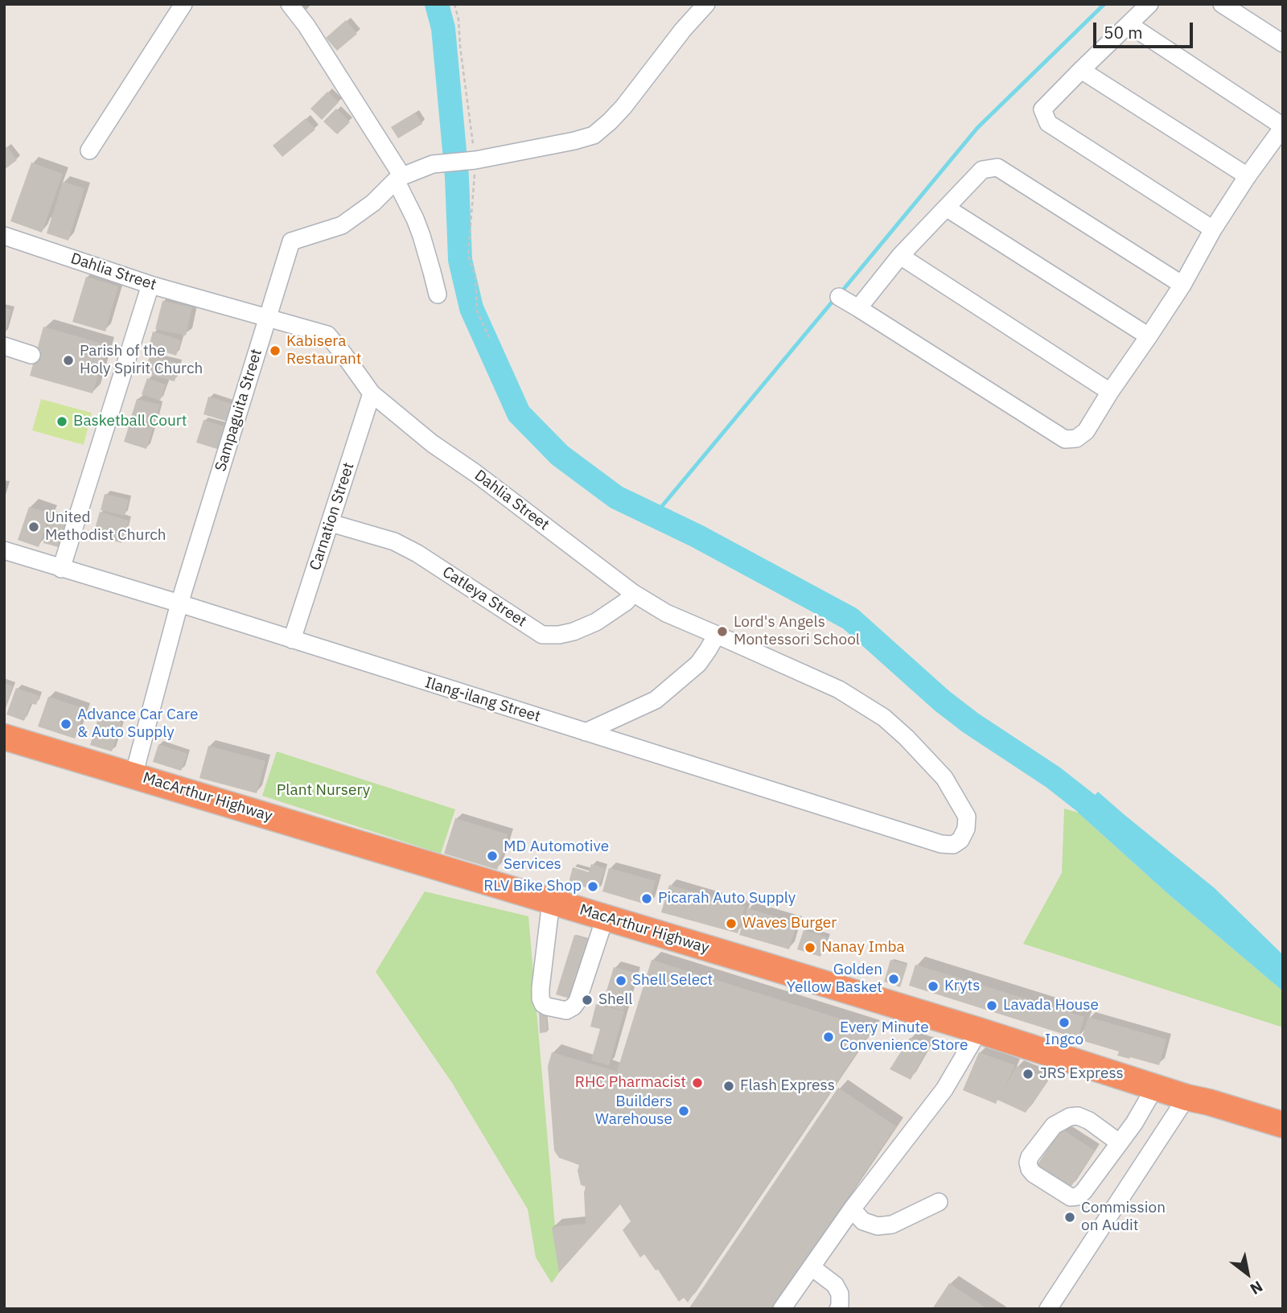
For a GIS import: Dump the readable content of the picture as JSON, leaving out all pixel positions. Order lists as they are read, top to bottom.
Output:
{
  "streets": {
    "highway": ["MacArthur Highway"],
    "street": [
      "Dahlia Street",
      "Sampaguita Street",
      "Carnation Street",
      "Catleya Street",
      "Ilang-ilang Street"
    ]
  },
  "crossings": [
    ["Dahlia Street", "Sampaguita Street"],
    ["Dahlia Street", "Carnation Street"],
    ["Dahlia Street", "Catleya Street"],
    ["Dahlia Street", "Ilang-ilang Street"],
    ["Sampaguita Street", "Ilang-ilang Street"],
    ["Sampaguita Street", "MacArthur Highway"],
    ["Carnation Street", "Catleya Street"],
    ["Carnation Street", "Ilang-ilang Street"]
  ],
  "parks": ["Plant Nursery"],
  "places": [
    "Kabisera Restaurant",
    "Parish of the Holy Spirit Church",
    "Basketball Court",
    "United Methodist Church",
    "Lord's Angels Montessori School",
    "Advance Car Care & Auto Supply",
    "MD Automotive Services",
    "RLV Bike Shop",
    "Picarah Auto Supply",
    "Waves Burger",
    "Nanay Imba",
    "Golden Yellow Basket",
    "Shell Select",
    "Kryts",
    "Shell",
    "Lavada House",
    "Ingco",
    "Every Minute Convenience Store",
    "JRS Express",
    "RHC Pharmacist",
    "Flash Express",
    "Builders Warehouse",
    "Commission on Audit"
  ],
  "scale_bar": "50 m",
  "north": "bottom right"
}
